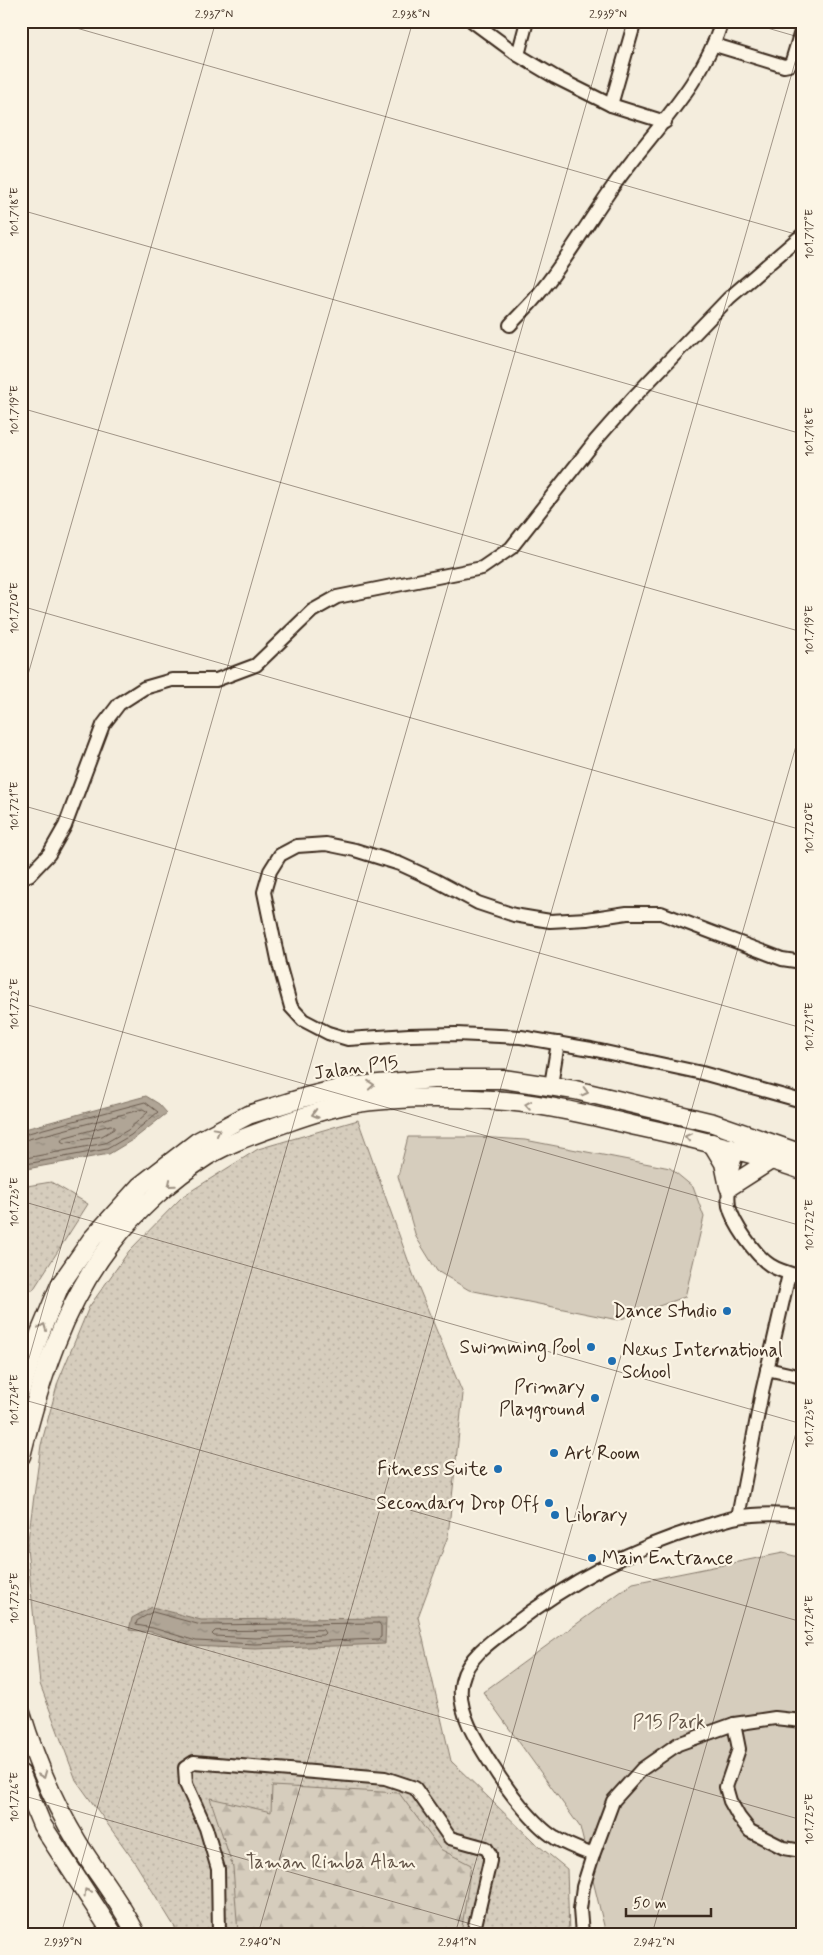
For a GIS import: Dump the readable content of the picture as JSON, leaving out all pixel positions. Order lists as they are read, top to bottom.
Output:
{
  "streets": {
    "street": ["Jalan P15"]
  },
  "parks": ["P15 Park", "Taman Rimba Alam"],
  "places": [
    "Dance Studio",
    "Swimming Pool",
    "Nexus International School",
    "Primary Playground",
    "Art Room",
    "Fitness Suite",
    "Secondary Drop Off",
    "Library",
    "Main Entrance"
  ],
  "scale_bar": "50 m",
  "coordinates": [
    "2.937°N",
    "2.938°N",
    "2.939°N",
    "101.718°E",
    "101.717°E",
    "101.719°E",
    "101.720°E",
    "101.721°E",
    "101.722°E",
    "101.723°E",
    "101.724°E",
    "101.725°E",
    "101.726°E",
    "2.940°N",
    "2.941°N",
    "2.942°N"
  ]
}
